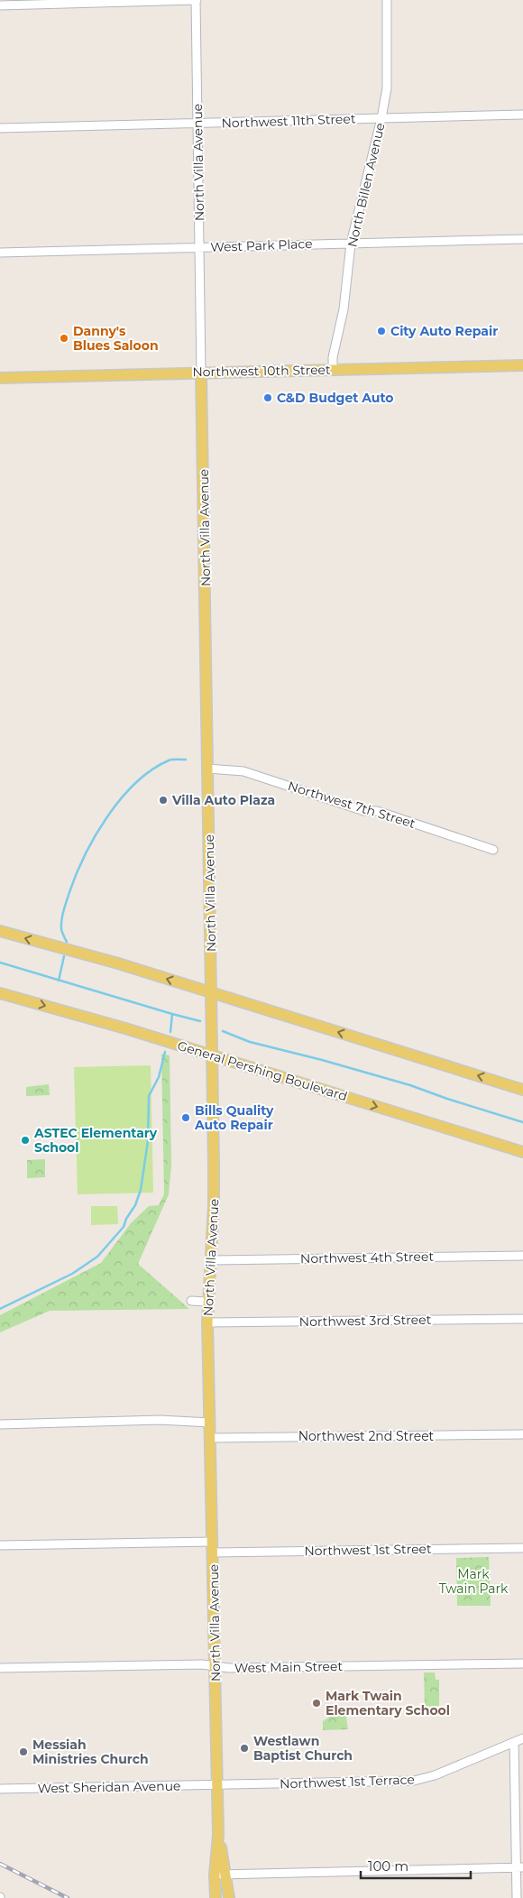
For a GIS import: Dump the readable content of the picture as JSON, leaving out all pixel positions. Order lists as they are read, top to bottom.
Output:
{
  "streets": {
    "main road": ["North Villa Avenue", "Northwest 10th Street", "General Pershing Boulevard"],
    "street": [
      "Northwest 11th Street",
      "North Billen Avenue",
      "West Park Place",
      "Northwest 7th Street",
      "Northwest 4th Street",
      "Northwest 3rd Street",
      "Northwest 2nd Street",
      "Northwest 1st Street",
      "West Main Street",
      "Northwest 1st Terrace",
      "West Sheridan Avenue"
    ]
  },
  "crossings": [
    ["Northwest 11th Street", "North Villa Avenue"],
    ["Northwest 11th Street", "North Billen Avenue"],
    ["North Villa Avenue", "West Park Place"],
    ["North Villa Avenue", "Northwest 10th Street"],
    ["North Villa Avenue", "Northwest 7th Street"],
    ["North Villa Avenue", "General Pershing Boulevard"],
    ["North Villa Avenue", "Northwest 4th Street"],
    ["North Villa Avenue", "Northwest 3rd Street"],
    ["North Villa Avenue", "Northwest 2nd Street"],
    ["North Villa Avenue", "Northwest 1st Street"],
    ["North Villa Avenue", "West Main Street"],
    ["North Villa Avenue", "Northwest 1st Terrace"],
    ["North Villa Avenue", "West Sheridan Avenue"],
    ["North Billen Avenue", "West Park Place"],
    ["North Billen Avenue", "Northwest 10th Street"],
    ["Northwest 1st Terrace", "West Sheridan Avenue"]
  ],
  "parks": ["Mark Twain Park"],
  "places": [
    "City Auto Repair",
    "Danny's Blues Saloon",
    "C&D Budget Auto",
    "Villa Auto Plaza",
    "Bills Quality Auto Repair",
    "ASTEC Elementary School",
    "Mark Twain Elementary School",
    "Westlawn Baptist Church",
    "Messiah Ministries Church"
  ],
  "scale_bar": "100 m"
}
